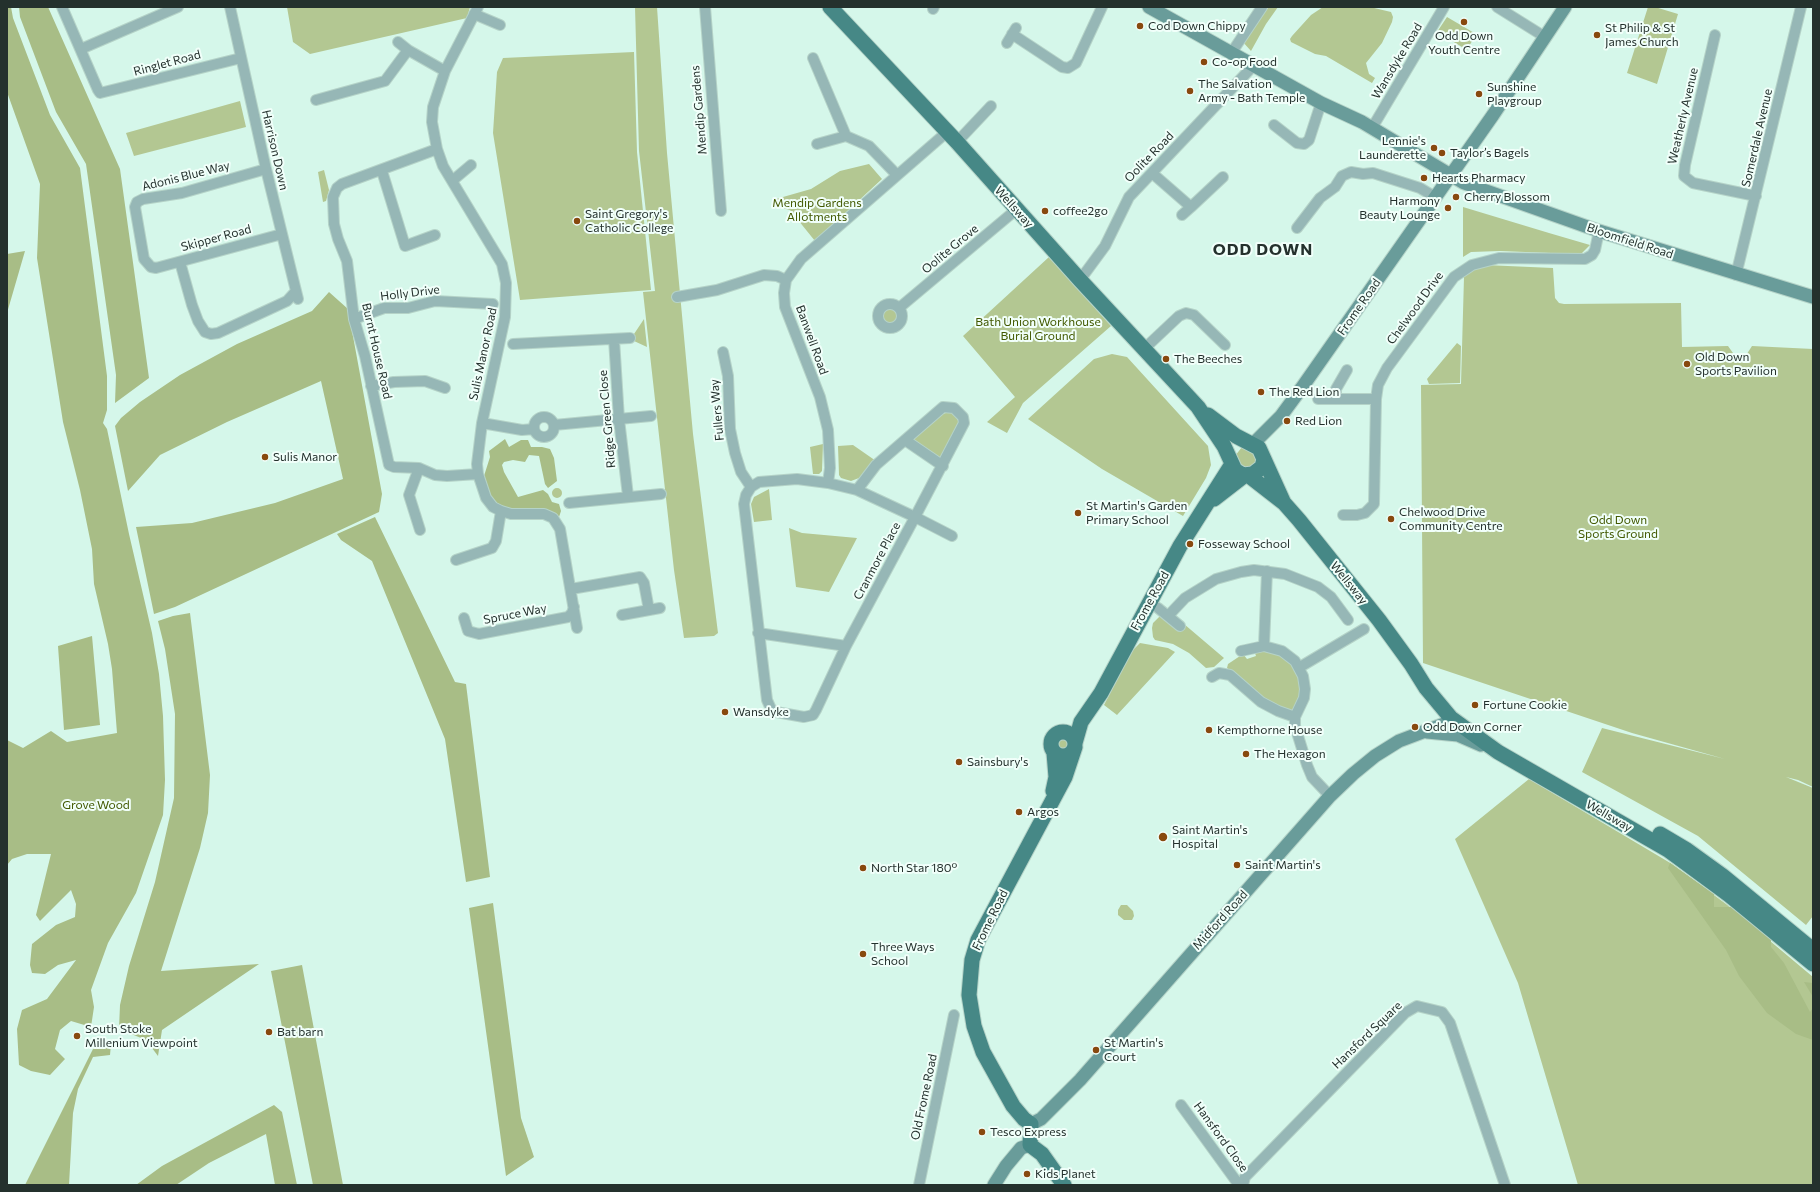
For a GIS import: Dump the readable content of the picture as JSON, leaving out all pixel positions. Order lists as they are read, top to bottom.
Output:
{
  "streets": {
    "main road": ["Wellsway", "Frome Road"],
    "street": [
      "Wansdyke Road",
      "Ringlet Road",
      "Mendip Gardens",
      "Weatherly Avenue",
      "Somerdale Avenue",
      "Harrison Down",
      "Oolite Road",
      "Adonis Blue Way",
      "Skipper Road",
      "Bloomfield Road",
      "Oolite Grove",
      "Holly Drive",
      "Chelwood Drive",
      "Banwell Road",
      "Burnt House Road",
      "Sulis Manor Road",
      "Fullers Way",
      "Ridge Green Close",
      "Cranmore Place",
      "Spruce Way",
      "Midford Road",
      "Hansford Square",
      "Old Frome Road",
      "Hansford Close"
    ]
  },
  "crossings": [
    ["Wansdyke Road", "Bloomfield Road"],
    ["Ringlet Road", "Harrison Down"],
    ["Weatherly Avenue", "Somerdale Avenue"],
    ["Somerdale Avenue", "Bloomfield Road"],
    ["Harrison Down", "Adonis Blue Way"],
    ["Harrison Down", "Skipper Road"],
    ["Oolite Road", "Wellsway"],
    ["Oolite Road", "Bloomfield Road"],
    ["Adonis Blue Way", "Skipper Road"],
    ["Wellsway", "Oolite Grove"],
    ["Wellsway", "Frome Road"],
    ["Wellsway", "Midford Road"],
    ["Bloomfield Road", "Frome Road"],
    ["Bloomfield Road", "Chelwood Drive"],
    ["Holly Drive", "Burnt House Road"],
    ["Frome Road", "Midford Road"],
    ["Banwell Road", "Cranmore Place"],
    ["Burnt House Road", "Sulis Manor Road"],
    ["Fullers Way", "Cranmore Place"]
  ],
  "districts": ["ODD DOWN"],
  "parks": [
    "Mendip Gardens Allotments",
    "Bath Union Workhouse Burial Ground",
    "Odd Down Sports Ground",
    "Grove Wood"
  ],
  "places": [
    "Odd Down Youth Centre",
    "Cod Down Chippy",
    "St Philip & St James Church",
    "Co-op Food",
    "The Salvation Army - Bath Temple",
    "Sunshine Playgroup",
    "Lennie's Launderette",
    "Taylor’s Bagels",
    "Hearts Pharmacy",
    "Cherry Blossom",
    "Harmony Beauty Lounge",
    "coffee2go",
    "Saint Gregory's Catholic College",
    "The Beeches",
    "Old Down Sports Pavilion",
    "The Red Lion",
    "Red Lion",
    "Sulis Manor",
    "St Martin's Garden Primary School",
    "Chelwood Drive Community Centre",
    "Fosseway School",
    "Fortune Cookie",
    "Wansdyke",
    "Odd Down Corner",
    "Kempthorne House",
    "The Hexagon",
    "Sainsbury's",
    "Argos",
    "Saint Martin's Hospital",
    "Saint Martin's",
    "North Star 180°",
    "Three Ways School",
    "Bat barn",
    "South Stoke Millenium Viewpoint",
    "St Martin's Court",
    "Tesco Express",
    "Kids Planet"
  ]
}
